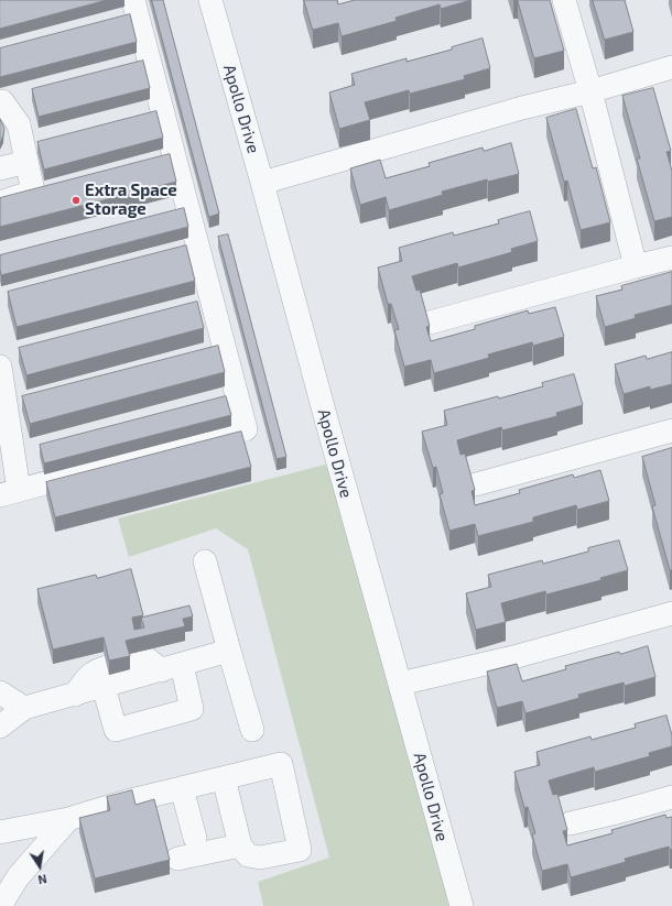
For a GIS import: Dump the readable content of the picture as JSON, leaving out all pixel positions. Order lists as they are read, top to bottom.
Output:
{
  "streets": {
    "street": ["Apollo Drive"]
  },
  "places": ["Extra Space Storage"],
  "north": "bottom"
}
